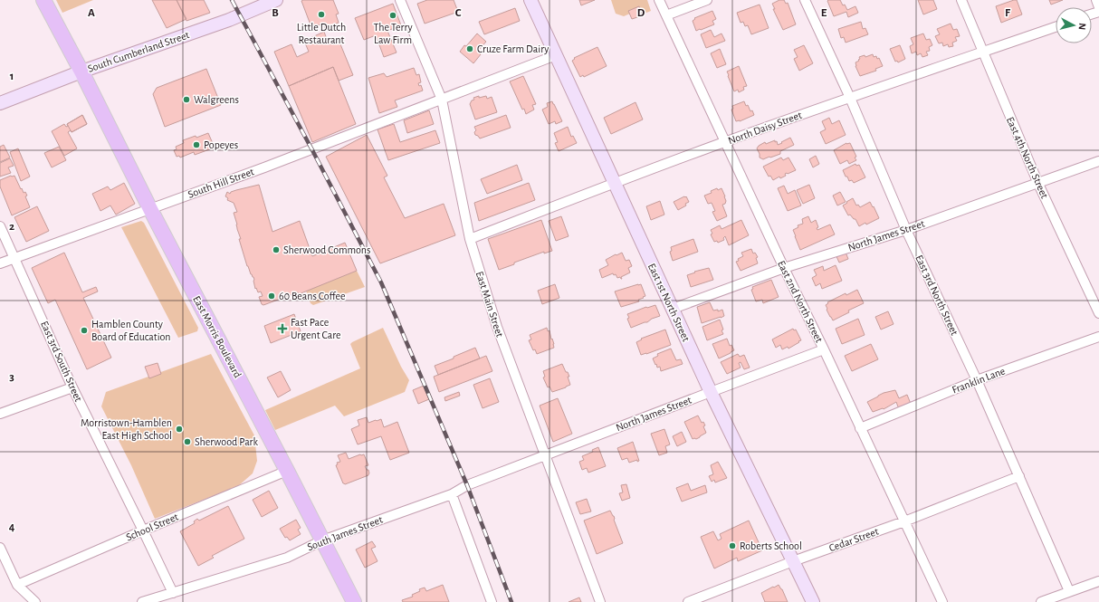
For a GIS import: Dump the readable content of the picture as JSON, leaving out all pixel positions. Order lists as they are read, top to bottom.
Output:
{
  "streets": {
    "main road": ["South Cumberland Street", "East 1st North Street", "East Morris Boulevard"],
    "street": [
      "North Daisy Street",
      "East 4th North Street",
      "South Hill Street",
      "North James Street",
      "East 3rd North Street",
      "East 2nd North Street",
      "East Main Street",
      "East 3rd South Street",
      "Franklin Lane",
      "School Street",
      "South James Street",
      "Cedar Street"
    ]
  },
  "crossings": [
    ["South Cumberland Street", "East Morris Boulevard"],
    ["North Daisy Street", "East 4th North Street"],
    ["North Daisy Street", "East 3rd North Street"],
    ["North Daisy Street", "East 2nd North Street"],
    ["North Daisy Street", "East 1st North Street"],
    ["North Daisy Street", "East Main Street"],
    ["East 4th North Street", "North James Street"],
    ["South Hill Street", "East 1st North Street"],
    ["South Hill Street", "East Main Street"],
    ["South Hill Street", "East Morris Boulevard"],
    ["South Hill Street", "East 3rd South Street"],
    ["North James Street", "East 3rd North Street"],
    ["North James Street", "East 2nd North Street"],
    ["North James Street", "East 1st North Street"],
    ["North James Street", "East Main Street"],
    ["North James Street", "South James Street"],
    ["East 3rd North Street", "Franklin Lane"],
    ["East 3rd North Street", "Cedar Street"],
    ["East 2nd North Street", "Franklin Lane"],
    ["East 2nd North Street", "Cedar Street"],
    ["East 1st North Street", "Cedar Street"],
    ["East Main Street", "South James Street"],
    ["East Morris Boulevard", "School Street"],
    ["East Morris Boulevard", "South James Street"],
    ["East 3rd South Street", "School Street"],
    ["East 3rd South Street", "South James Street"]
  ],
  "places": {
    "other": [
      "Little Dutch Restaurant",
      "The Terry Law Firm",
      "Cruze Farm Dairy",
      "Walgreens",
      "Popeyes",
      "Sherwood Commons",
      "60 Beans Coffee",
      "Hamblen County Board of Education",
      "Morristown-Hamblen East High School",
      "Sherwood Park",
      "Roberts School"
    ],
    "health": ["Fast Pace Urgent Care"]
  },
  "north": "right",
  "grid": {
    "columns": [
      "A",
      "B",
      "C",
      "D",
      "E",
      "F"
    ],
    "rows": [
      "1",
      "2",
      "3",
      "4"
    ]
  }
}
